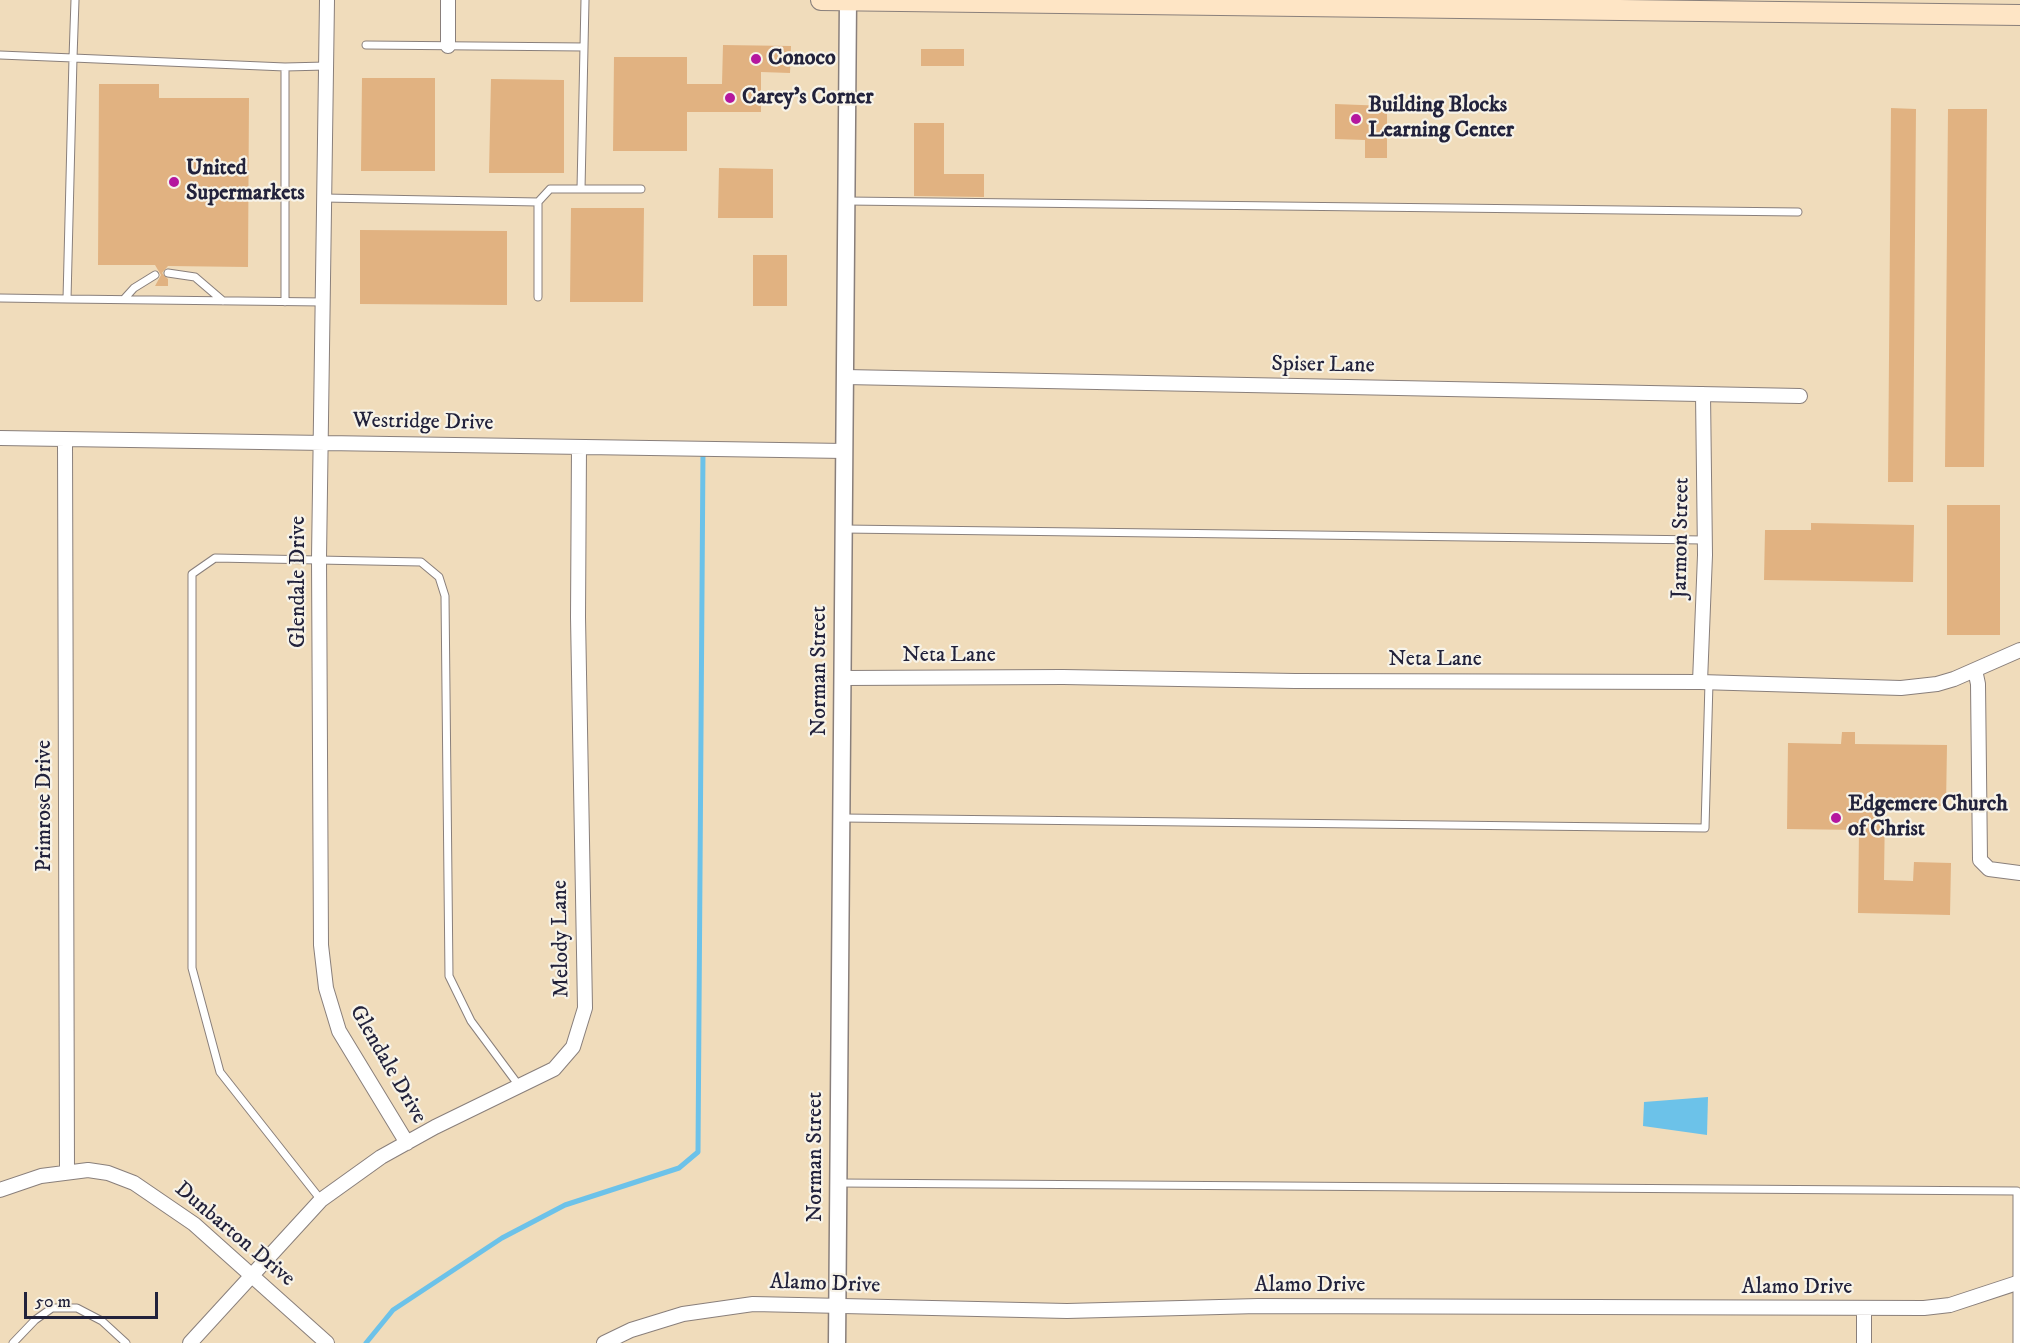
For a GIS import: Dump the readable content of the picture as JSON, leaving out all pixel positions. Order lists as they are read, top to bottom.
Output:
{
  "streets": {
    "street": [
      "Spiser Lane",
      "Westridge Drive",
      "Jarmon Street",
      "Glendale Drive",
      "Neta Lane",
      "Norman Street",
      "Primrose Drive",
      "Melody Lane",
      "Dunbarton Drive",
      "Alamo Drive"
    ]
  },
  "crossings": [
    ["Spiser Lane", "Jarmon Street"],
    ["Spiser Lane", "Norman Street"],
    ["Westridge Drive", "Glendale Drive"],
    ["Westridge Drive", "Norman Street"],
    ["Westridge Drive", "Primrose Drive"],
    ["Westridge Drive", "Melody Lane"],
    ["Jarmon Street", "Neta Lane"],
    ["Glendale Drive", "Melody Lane"],
    ["Neta Lane", "Norman Street"],
    ["Norman Street", "Alamo Drive"],
    ["Primrose Drive", "Dunbarton Drive"],
    ["Melody Lane", "Dunbarton Drive"]
  ],
  "places": [
    "Conoco",
    "Carey's Corner",
    "Building Blocks Learning Center",
    "United Supermarkets",
    "Edgemere Church of Christ"
  ],
  "scale_bar": "50 m"
}
